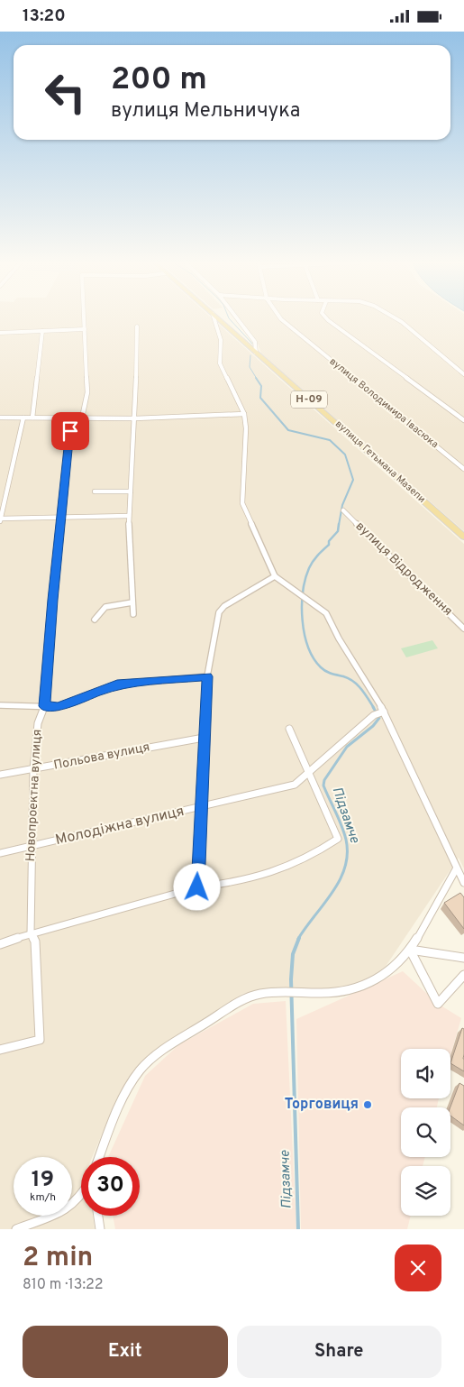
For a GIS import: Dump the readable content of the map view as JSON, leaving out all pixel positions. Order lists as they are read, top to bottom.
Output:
{
  "streets": {
    "main road": ["Н-09", "вулиця Гетьмана Мазепи"],
    "street": [
      "вулиця Володимира Івасюка",
      "вулиця Відродження",
      "Польова вулиця",
      "Новопроектна вулиця",
      "Молодіжна вулиця"
    ]
  },
  "crossings": [
    ["Польова вулиця", "Новопроектна вулиця"],
    ["Новопроектна вулиця", "Молодіжна вулиця"]
  ],
  "water": ["Підзамче"],
  "places": ["Торговиця"],
  "page": {
    "status": "13:20",
    "turn": ["200 m", "вулиця Мельничука"],
    "speed": "19 km/h",
    "limit": "30",
    "heading": ["2 min", "810 m · 13:22"],
    "buttons": ["Exit", "Share"]
  }
}
